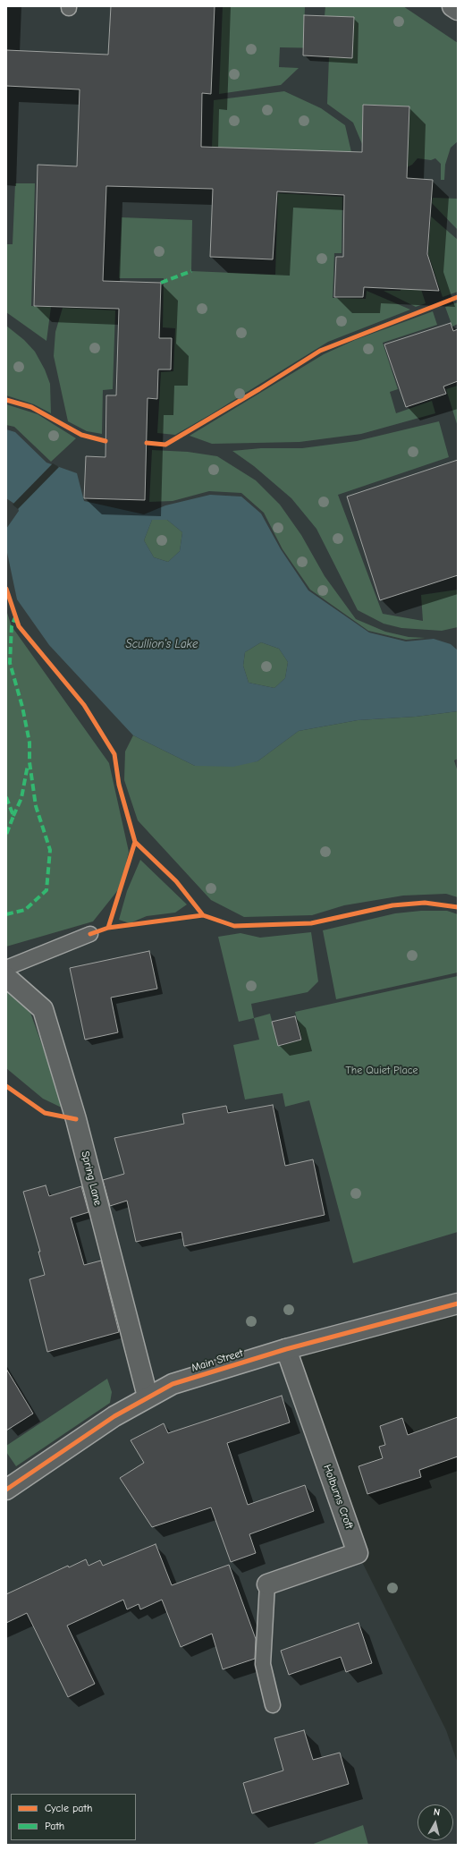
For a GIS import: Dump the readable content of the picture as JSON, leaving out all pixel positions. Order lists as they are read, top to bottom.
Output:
{
  "streets": {
    "street": ["Spring Lane", "Main Street", "Holburns Croft"]
  },
  "crossings": [
    ["Spring Lane", "Main Street"],
    ["Main Street", "Holburns Croft"]
  ],
  "water": ["Scullion's Lake"],
  "parks": ["The Quiet Place"],
  "legend": ["Cycle path", "Path"],
  "north": "top"
}
